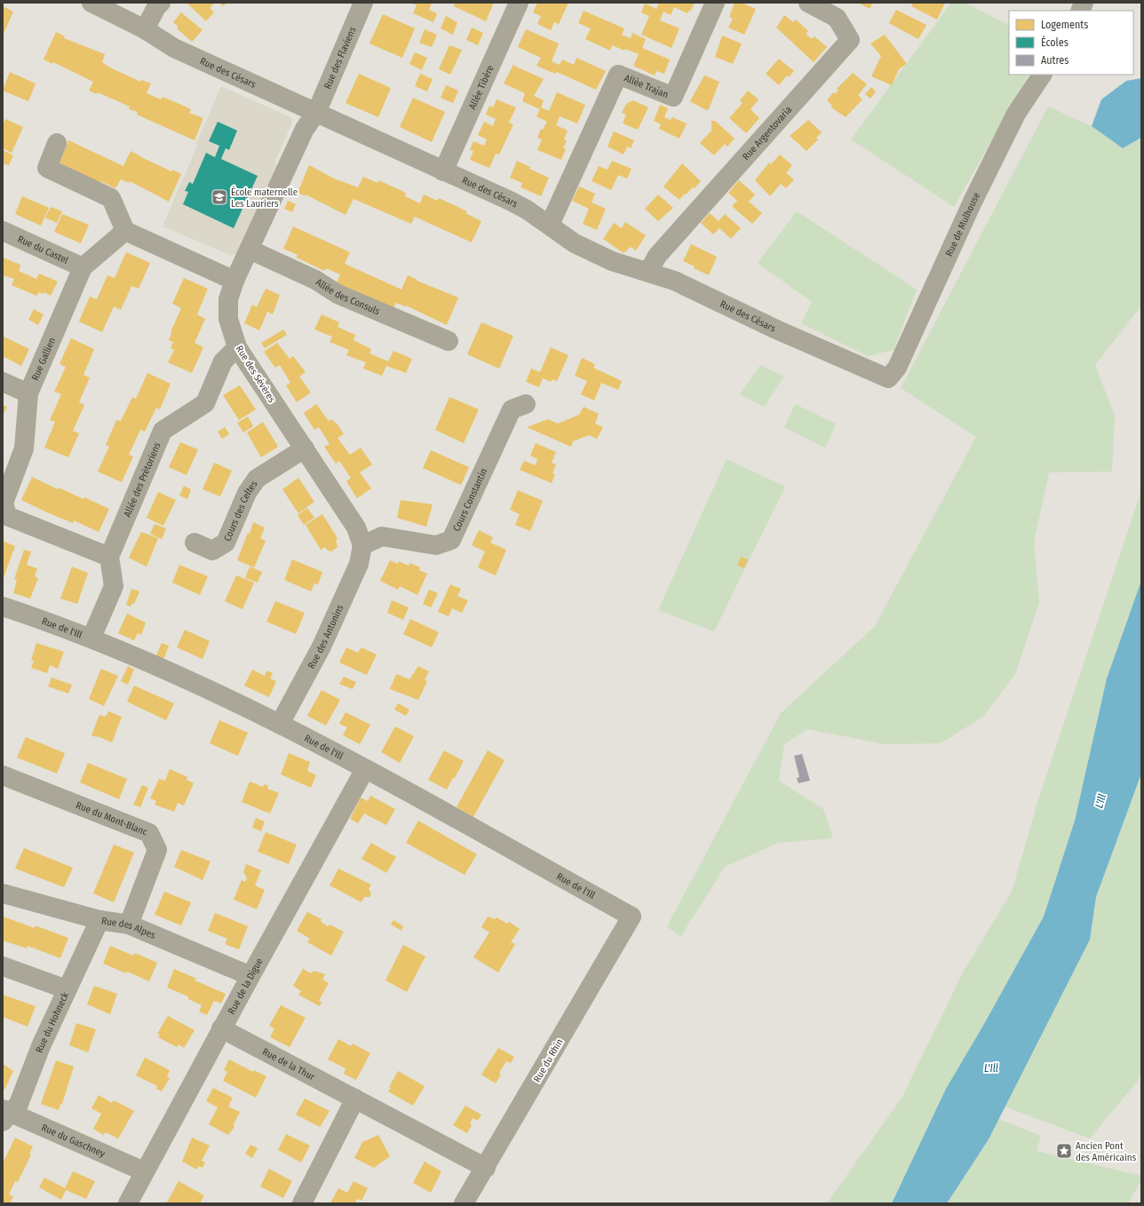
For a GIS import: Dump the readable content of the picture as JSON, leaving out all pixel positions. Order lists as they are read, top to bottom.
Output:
{
  "streets": {
    "street": [
      "Rue des Flaviens",
      "Rue des Césars",
      "Allée Trajan",
      "Allée Tibère",
      "Rue Argentovaria",
      "Rue de Mulhouse",
      "Rue du Castel",
      "Allée des Consuls",
      "Rue Gallien",
      "Rue des Sévères",
      "Allée des Prétoriens",
      "Cours Constantin",
      "Cours des Celtes",
      "Rue de l'Ill",
      "Rue des Antonins",
      "Rue du Mont-Blanc",
      "Rue des Alpes",
      "Rue de la Digue",
      "Rue du Hohneck",
      "Rue du Rhin",
      "Rue de la Thur",
      "Rue du Gaschney"
    ]
  },
  "crossings": [
    ["Rue des Flaviens", "Rue des Césars"],
    ["Rue des Flaviens", "Rue des Sévères"],
    ["Rue des Césars", "Allée Trajan"],
    ["Rue des Césars", "Allée Tibère"],
    ["Rue des Césars", "Rue Argentovaria"],
    ["Rue des Césars", "Rue de Mulhouse"],
    ["Rue des Césars", "Rue des Sévères"],
    ["Rue du Castel", "Rue Gallien"],
    ["Allée des Consuls", "Rue des Sévères"],
    ["Rue Gallien", "Allée des Prétoriens"],
    ["Rue des Sévères", "Allée des Prétoriens"],
    ["Rue des Sévères", "Cours Constantin"],
    ["Rue des Sévères", "Cours des Celtes"],
    ["Rue des Sévères", "Rue des Antonins"],
    ["Cours Constantin", "Rue des Antonins"],
    ["Rue de l'Ill", "Rue des Antonins"],
    ["Rue de l'Ill", "Rue de la Digue"],
    ["Rue de l'Ill", "Rue du Rhin"],
    ["Rue du Mont-Blanc", "Rue des Alpes"],
    ["Rue des Alpes", "Rue de la Digue"],
    ["Rue des Alpes", "Rue du Hohneck"],
    ["Rue de la Digue", "Rue de la Thur"],
    ["Rue de la Digue", "Rue du Gaschney"],
    ["Rue du Hohneck", "Rue du Gaschney"],
    ["Rue du Rhin", "Rue de la Thur"]
  ],
  "water": ["L'Ill"],
  "places": {
    "school or university": ["École maternelle Les Lauriers"],
    "place": ["Ancien Pont des Américains"]
  },
  "legend": ["Logements", "Écoles", "Autres"]
}
